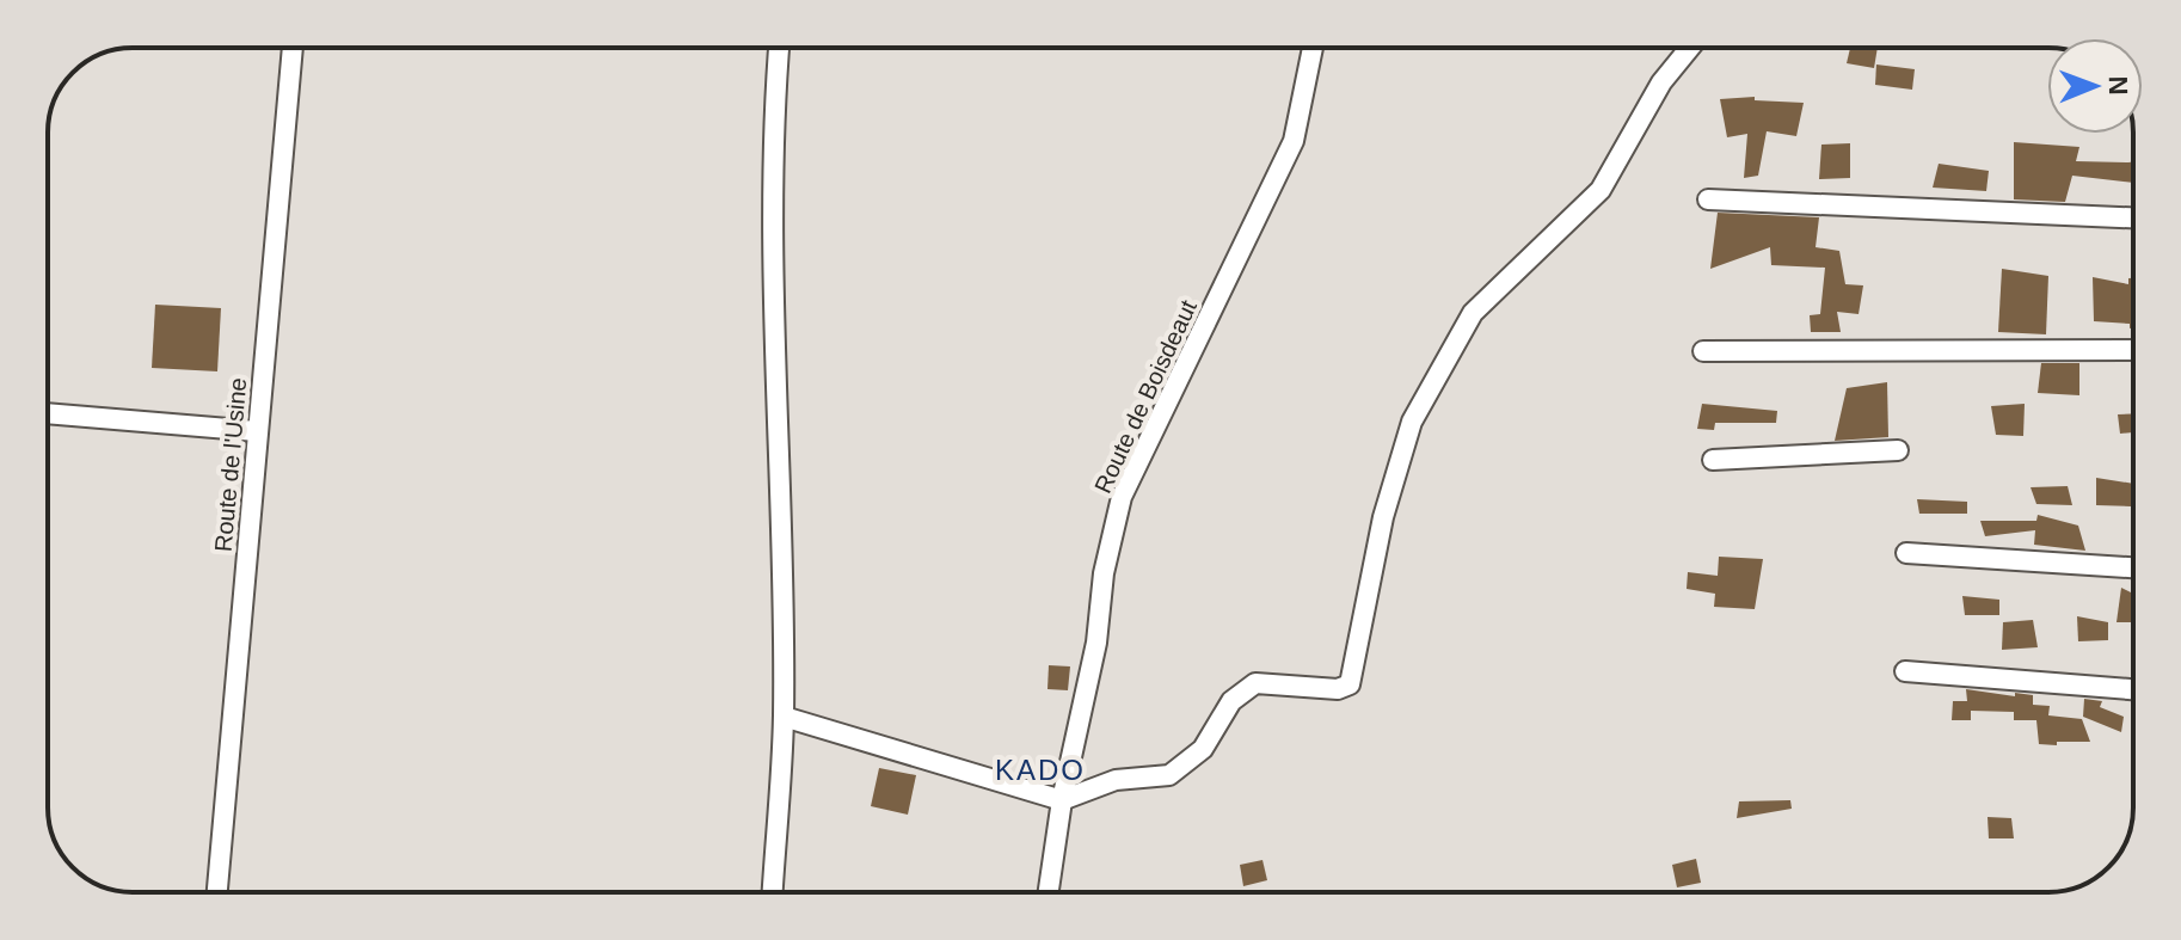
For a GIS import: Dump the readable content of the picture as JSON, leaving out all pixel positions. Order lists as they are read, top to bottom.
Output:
{
  "streets": {
    "street": ["Route de Boisdeaut", "Route de l'Usine"]
  },
  "districts": ["KADO"],
  "north": "right"
}
